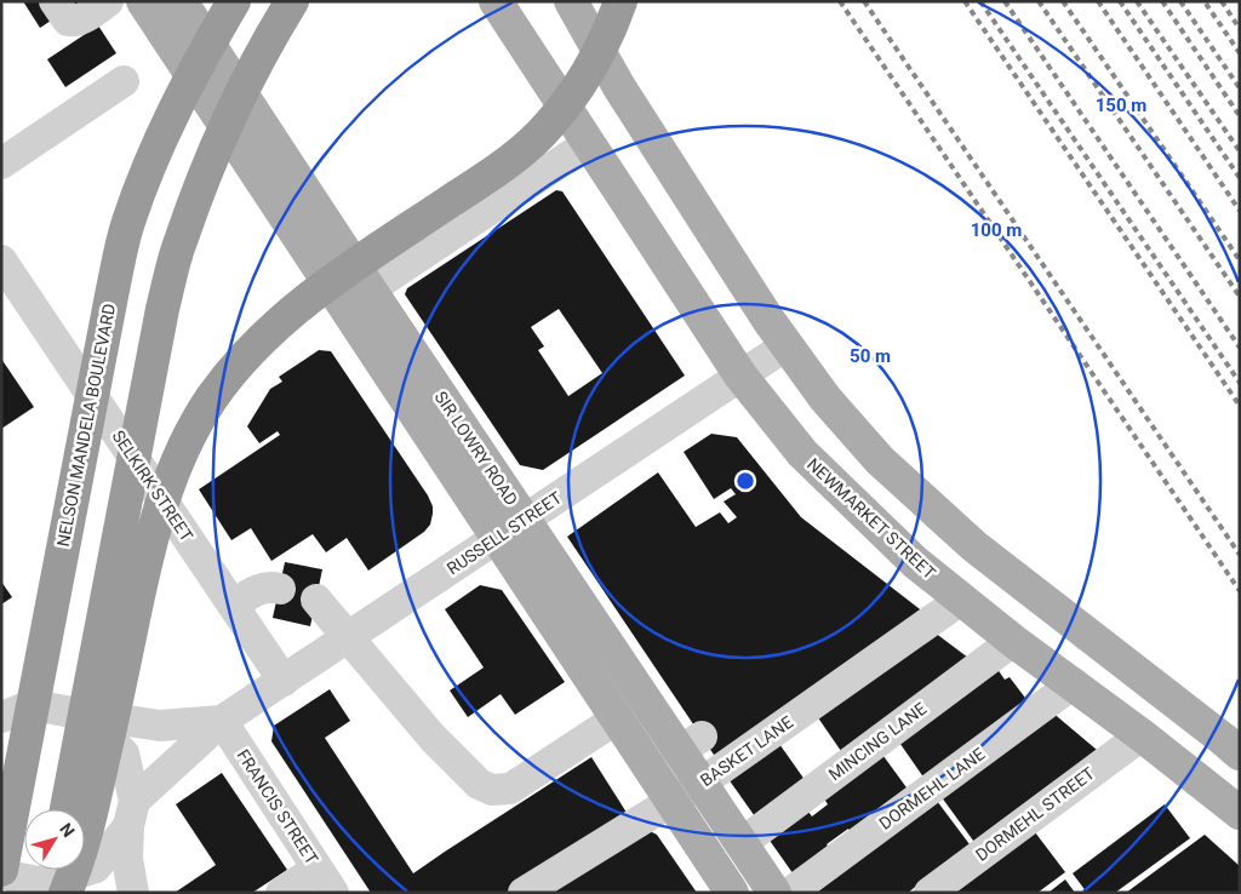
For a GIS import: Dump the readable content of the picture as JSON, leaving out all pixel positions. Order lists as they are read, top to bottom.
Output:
{
  "streets": {
    "highway": ["NELSON MANDELA BOULEVARD"],
    "main road": ["SIR LOWRY ROAD", "NEWMARKET STREET"],
    "street": [
      "SELKIRK STREET",
      "RUSSELL STREET",
      "MINCING LANE",
      "BASKET LANE",
      "DORMEHL LANE",
      "FRANCIS STREET",
      "DORMEHL STREET"
    ]
  },
  "crossings": [
    ["SIR LOWRY ROAD", "RUSSELL STREET"],
    ["SIR LOWRY ROAD", "MINCING LANE"],
    ["SIR LOWRY ROAD", "BASKET LANE"],
    ["SELKIRK STREET", "RUSSELL STREET"],
    ["NEWMARKET STREET", "RUSSELL STREET"],
    ["NEWMARKET STREET", "MINCING LANE"],
    ["NEWMARKET STREET", "BASKET LANE"],
    ["NEWMARKET STREET", "DORMEHL LANE"],
    ["NEWMARKET STREET", "DORMEHL STREET"],
    ["RUSSELL STREET", "FRANCIS STREET"]
  ],
  "north": "top right",
  "rings": ["150 m", "100 m", "50 m"]
}
